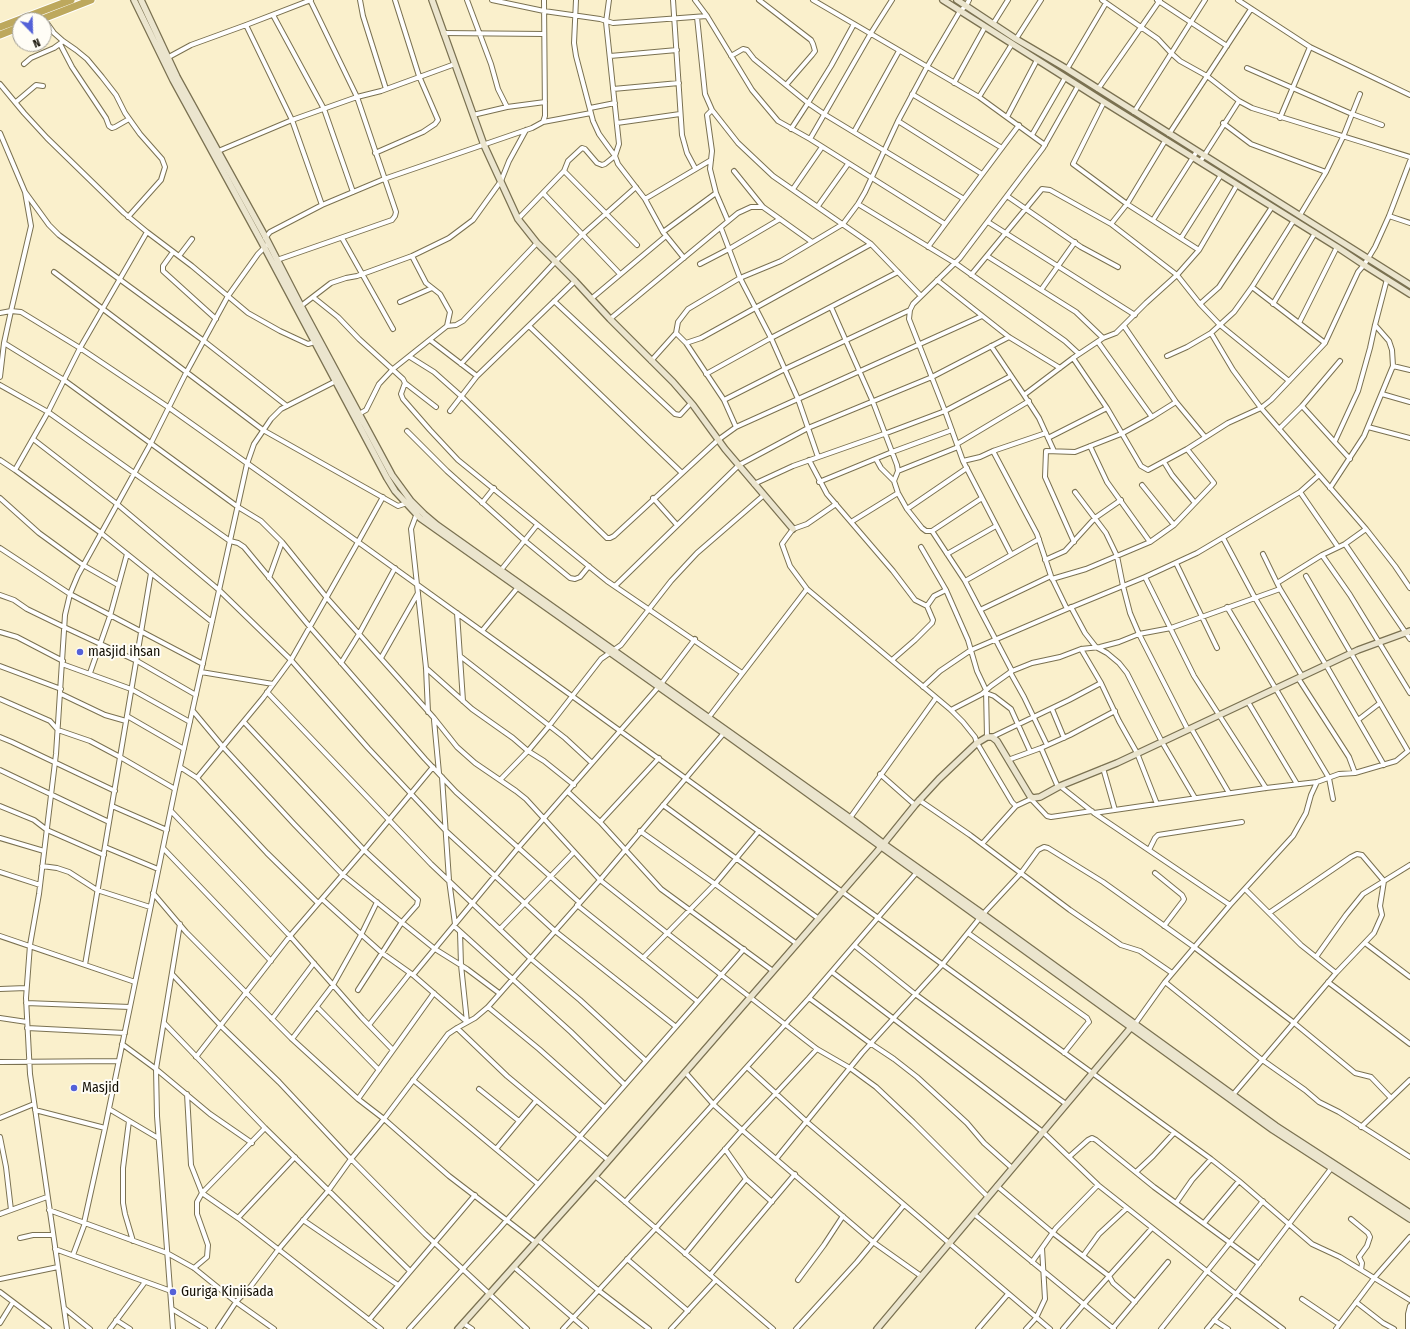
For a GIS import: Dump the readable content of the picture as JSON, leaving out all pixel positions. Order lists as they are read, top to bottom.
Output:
{
  "places": ["masjid ihsan", "Masjid", "Guriga Kiniisada"],
  "north": "bottom right"
}
